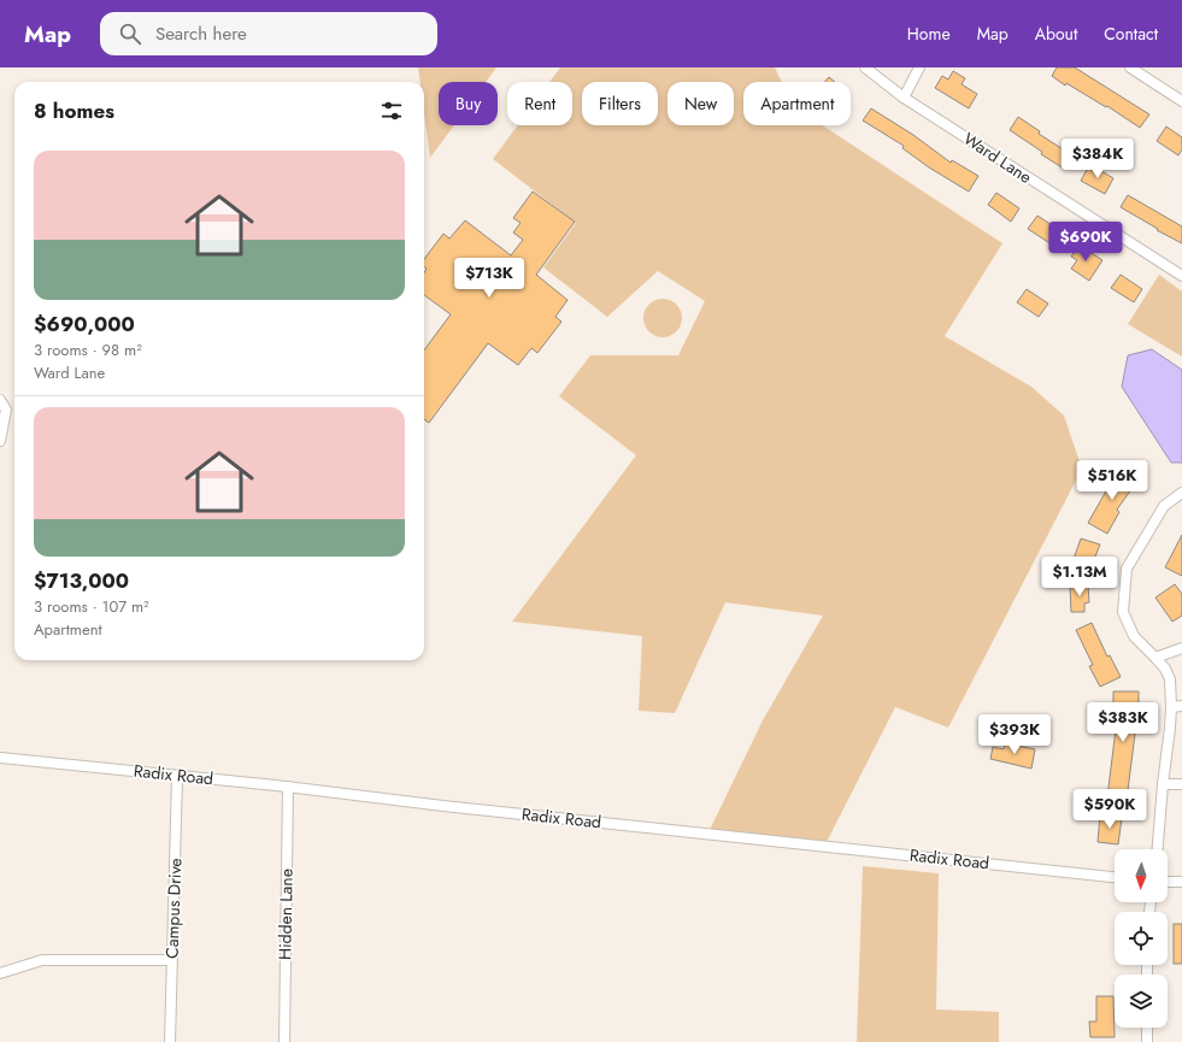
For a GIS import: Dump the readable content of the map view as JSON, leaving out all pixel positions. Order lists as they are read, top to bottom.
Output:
{
  "streets": {
    "street": [
      "Ward Lane",
      "Radix Road",
      "Campus Drive",
      "Hidden Lane"
    ]
  },
  "crossings": [
    ["Radix Road", "Campus Drive"],
    ["Radix Road", "Hidden Lane"]
  ],
  "north": "bottom",
  "page": {
    "header": "Map",
    "search": "Search here",
    "nav": [
      "Home",
      "Map",
      "About",
      "Contact"
    ],
    "chip": [
      "Buy",
      "Rent",
      "Filters",
      "New",
      "Apartment"
    ],
    "heading": "8 homes",
    "price": [
      "$384K",
      "$690K",
      "$713K",
      "$516K",
      "$1.13M",
      "$383K",
      "$393K",
      "$590K"
    ],
    "list": [
      {
        "name": "$690,000",
        "note": "3 rooms · 98 m² · Ward Lane"
      },
      {
        "name": "$713,000",
        "note": "3 rooms · 107 m² · Apartment"
      }
    ]
  }
}
